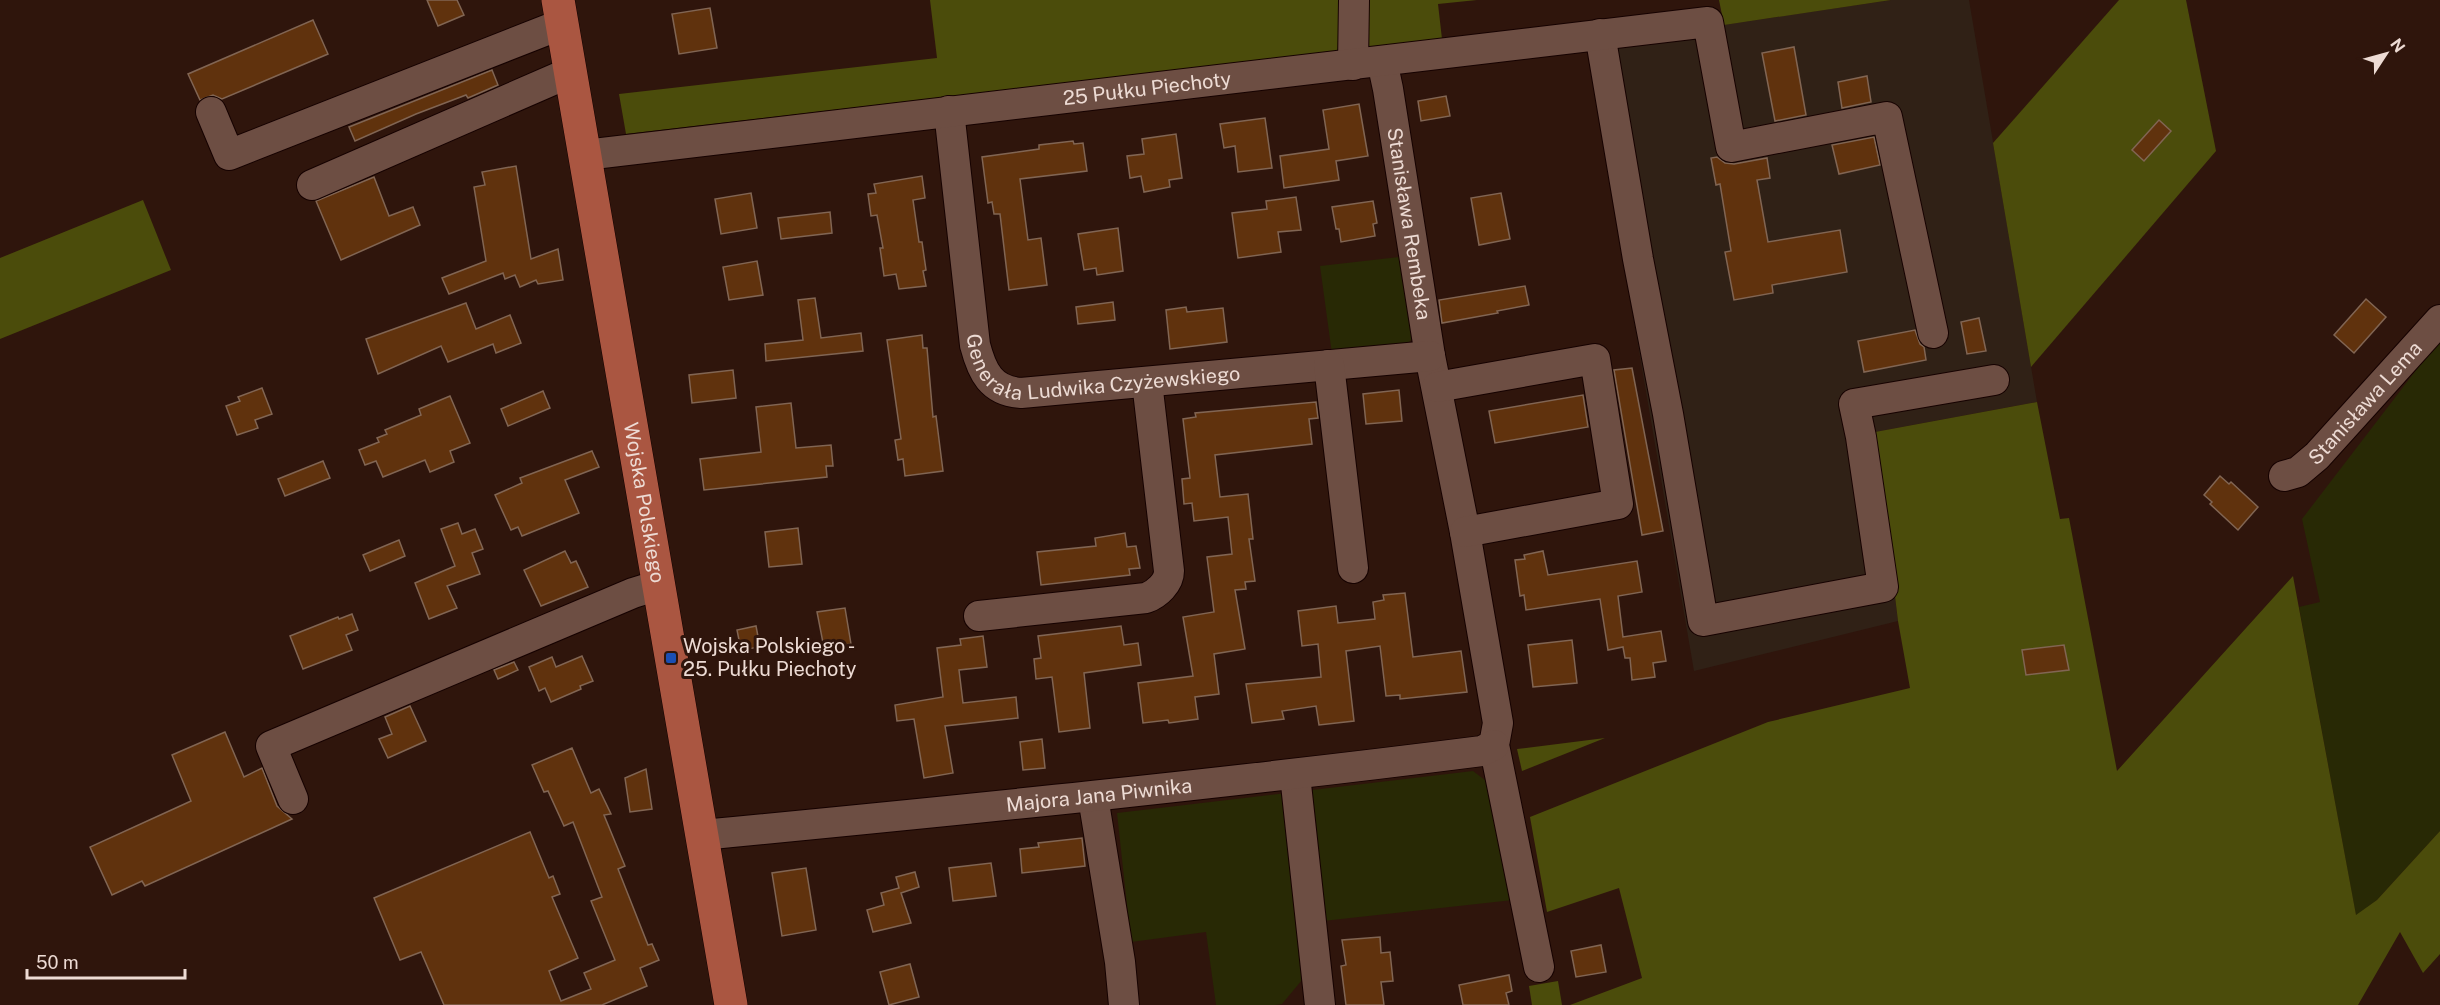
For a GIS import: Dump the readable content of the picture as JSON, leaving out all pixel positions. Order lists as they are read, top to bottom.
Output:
{
  "streets": {
    "main road": ["Wojska Polskiego"],
    "street": [
      "25 Pułku Piechoty",
      "Stanisława Rembeka",
      "Generała Ludwika Czyżewskiego",
      "Stanisława Lema",
      "Majora Jana Piwnika"
    ]
  },
  "crossings": [
    ["25 Pułku Piechoty", "Stanisława Rembeka"],
    ["25 Pułku Piechoty", "Generała Ludwika Czyżewskiego"],
    ["25 Pułku Piechoty", "Wojska Polskiego"],
    ["Stanisława Rembeka", "Generała Ludwika Czyżewskiego"],
    ["Stanisława Rembeka", "Majora Jana Piwnika"],
    ["Wojska Polskiego", "Majora Jana Piwnika"]
  ],
  "places": {
    "transit": ["Wojska Polskiego - 25. Pułku Piechoty"]
  },
  "scale_bar": "50 m",
  "north": "top right"
}
